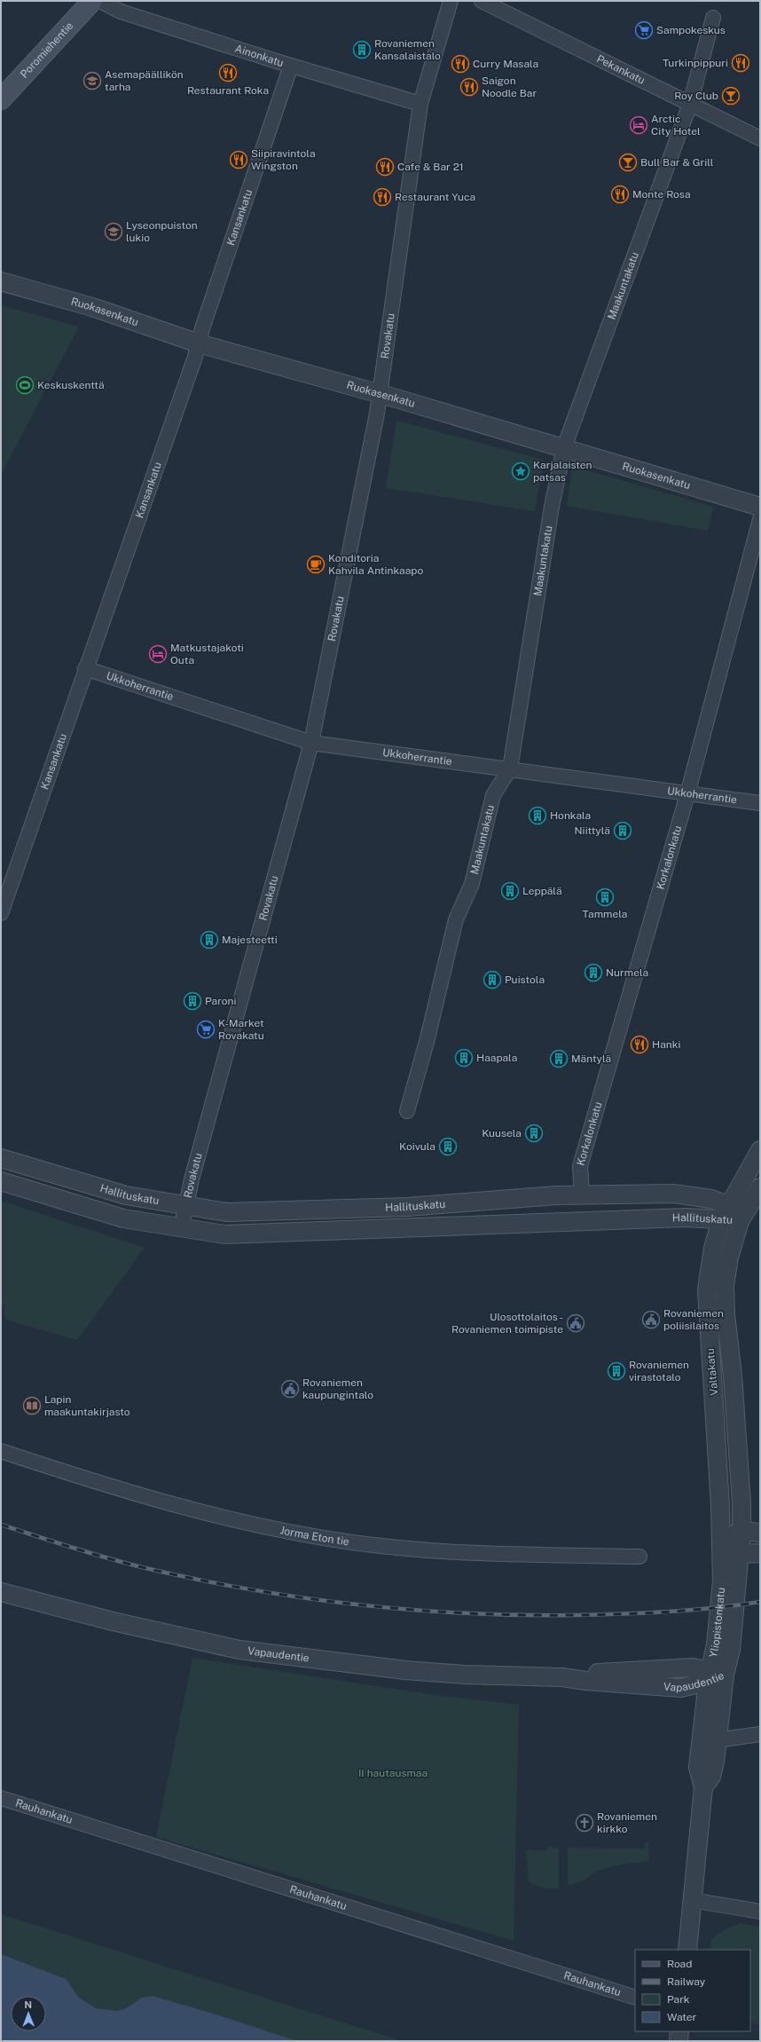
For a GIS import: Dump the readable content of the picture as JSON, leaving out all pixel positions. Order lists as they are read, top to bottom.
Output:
{
  "streets": {
    "main road": ["Poromiehentie"],
    "street": [
      "Ainonkatu",
      "Pekankatu",
      "Kansankatu",
      "Maakuntakatu",
      "Ruokasenkatu",
      "Rovakatu",
      "Ukkoherrantie",
      "Korkalonkatu",
      "Hallituskatu",
      "Valtakatu",
      "Jorma Eton tie",
      "Yliopistonkatu",
      "Vapaudentie",
      "Rauhankatu"
    ]
  },
  "crossings": [
    ["Ainonkatu", "Kansankatu"],
    ["Ainonkatu", "Rovakatu"],
    ["Pekankatu", "Maakuntakatu"],
    ["Kansankatu", "Ruokasenkatu"],
    ["Kansankatu", "Ukkoherrantie"],
    ["Maakuntakatu", "Ruokasenkatu"],
    ["Maakuntakatu", "Ukkoherrantie"],
    ["Ruokasenkatu", "Rovakatu"],
    ["Rovakatu", "Ukkoherrantie"],
    ["Rovakatu", "Hallituskatu"],
    ["Ukkoherrantie", "Korkalonkatu"],
    ["Korkalonkatu", "Hallituskatu"],
    ["Hallituskatu", "Valtakatu"],
    ["Valtakatu", "Yliopistonkatu"],
    ["Yliopistonkatu", "Vapaudentie"]
  ],
  "parks": ["II hautausmaa"],
  "places": {
    "supermarket": ["Sampokeskus", "K-Market Rovakatu"],
    "building": [
      "Rovaniemen Kansalaistalo",
      "Honkala",
      "Niittylä",
      "Leppälä",
      "Tammela",
      "Majesteetti",
      "Nurmela",
      "Puistola",
      "Paroni",
      "Haapala",
      "Mäntylä",
      "Kuusela",
      "Koivula",
      "Rovaniemen virastotalo"
    ],
    "restaurant": [
      "Turkinpippuri",
      "Curry Masala",
      "Restaurant Roka",
      "Saigon Noodle Bar",
      "Siipiravintola Wingston",
      "Cafe & Bar 21",
      "Monte Rosa",
      "Restaurant Yuca",
      "Hanki"
    ],
    "school or university": ["Asemapäällikön tarha", "Lyseonpuiston lukio"],
    "bar": ["Roy Club", "Bull Bar & Grill"],
    "hotel": ["Arctic City Hotel", "Matkustajakoti Outa"],
    "sports": ["Keskuskenttä"],
    "place": ["Karjalaisten patsas"],
    "cafe": ["Konditoria Kahvila Antinkaapo"],
    "public building": ["Rovaniemen poliisilaitos", "Ulosottolaitos - Rovaniemen toimipiste", "Rovaniemen kaupungintalo"],
    "library": ["Lapin maakuntakirjasto"],
    "church": ["Rovaniemen kirkko"]
  },
  "legend": [
    "Road",
    "Railway",
    "Park",
    "Water"
  ],
  "north": "top"
}
